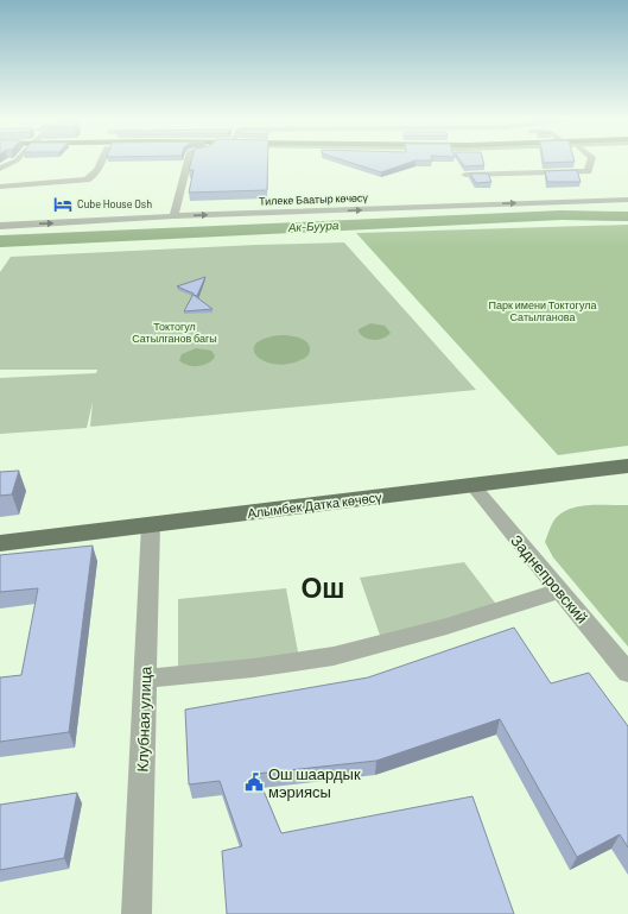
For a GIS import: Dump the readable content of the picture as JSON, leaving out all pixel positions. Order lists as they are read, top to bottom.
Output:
{
  "streets": {
    "main road": ["Алымбек Датка көчөсү"],
    "street": ["Тилеке Баатыр көчөсү", "Заднепровский", "Клубная улица"]
  },
  "crossings": [
    ["Алымбек Датка көчөсү", "Заднепровский"],
    ["Алымбек Датка көчөсү", "Клубная улица"]
  ],
  "districts": ["Ош"],
  "water": ["Ак-Буура"],
  "parks": ["Парк имени Токтогула Сатылганова", "Токтогул Сатылганов багы"],
  "places": {
    "hotel": ["Cube House Osh"],
    "public building": ["Ош шаардык мэриясы"]
  }
}
